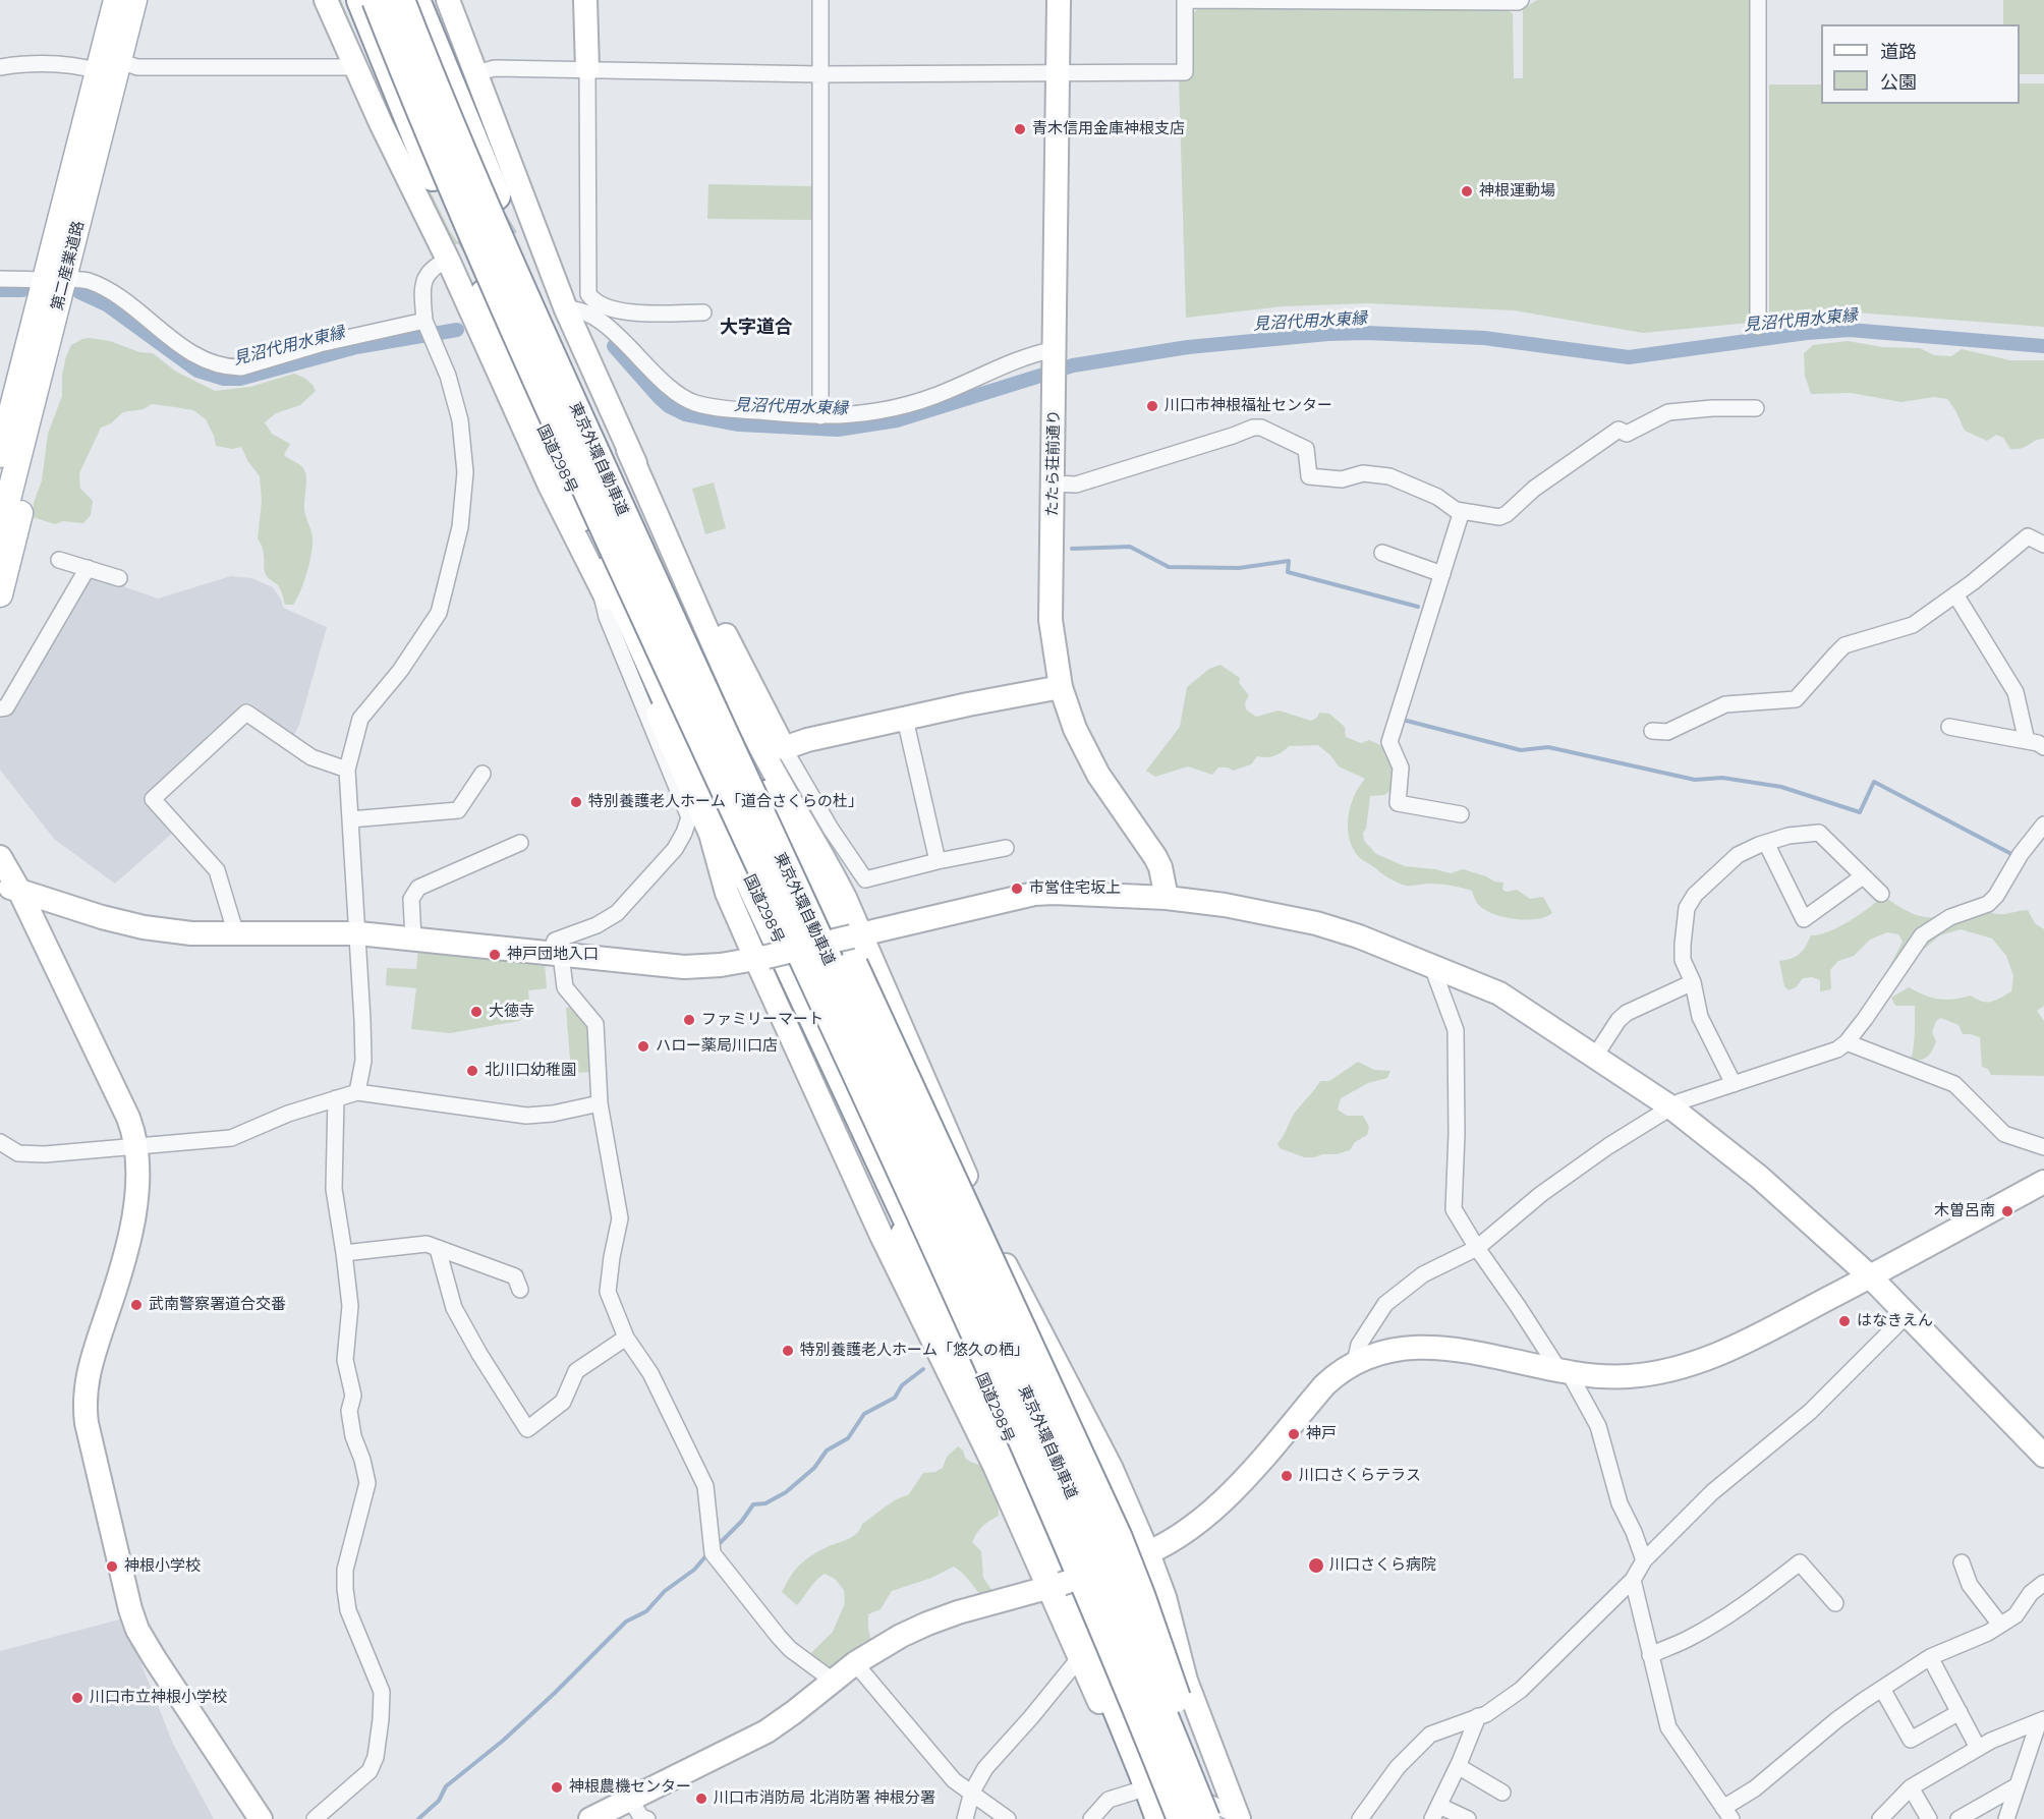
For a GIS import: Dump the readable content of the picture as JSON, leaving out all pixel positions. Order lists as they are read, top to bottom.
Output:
{
  "streets": {
    "highway": ["国道298号", "東京外環自動車道"],
    "main road": ["第二産業道路"],
    "street": ["たたら荘前通り"]
  },
  "districts": ["大字道合"],
  "water": ["見沼代用水東縁"],
  "places": [
    "青木信用金庫神根支店",
    "神根運動場",
    "川口市神根福祉センター",
    "特別養護老人ホーム「道合さくらの杜」",
    "市営住宅坂上",
    "神戸団地入口",
    "大徳寺",
    "ファミリーマート",
    "ハロー薬局川口店",
    "北川口幼稚園",
    "木曽呂南",
    "武南警察署道合交番",
    "はなきえん",
    "特別養護老人ホーム「悠久の栖」",
    "神戸",
    "川口さくらテラス",
    "川口さくら病院",
    "神根小学校",
    "川口市立神根小学校",
    "神根農機センター",
    "川口市消防局 北消防署 神根分署"
  ],
  "legend": ["道路", "公園"]
}
